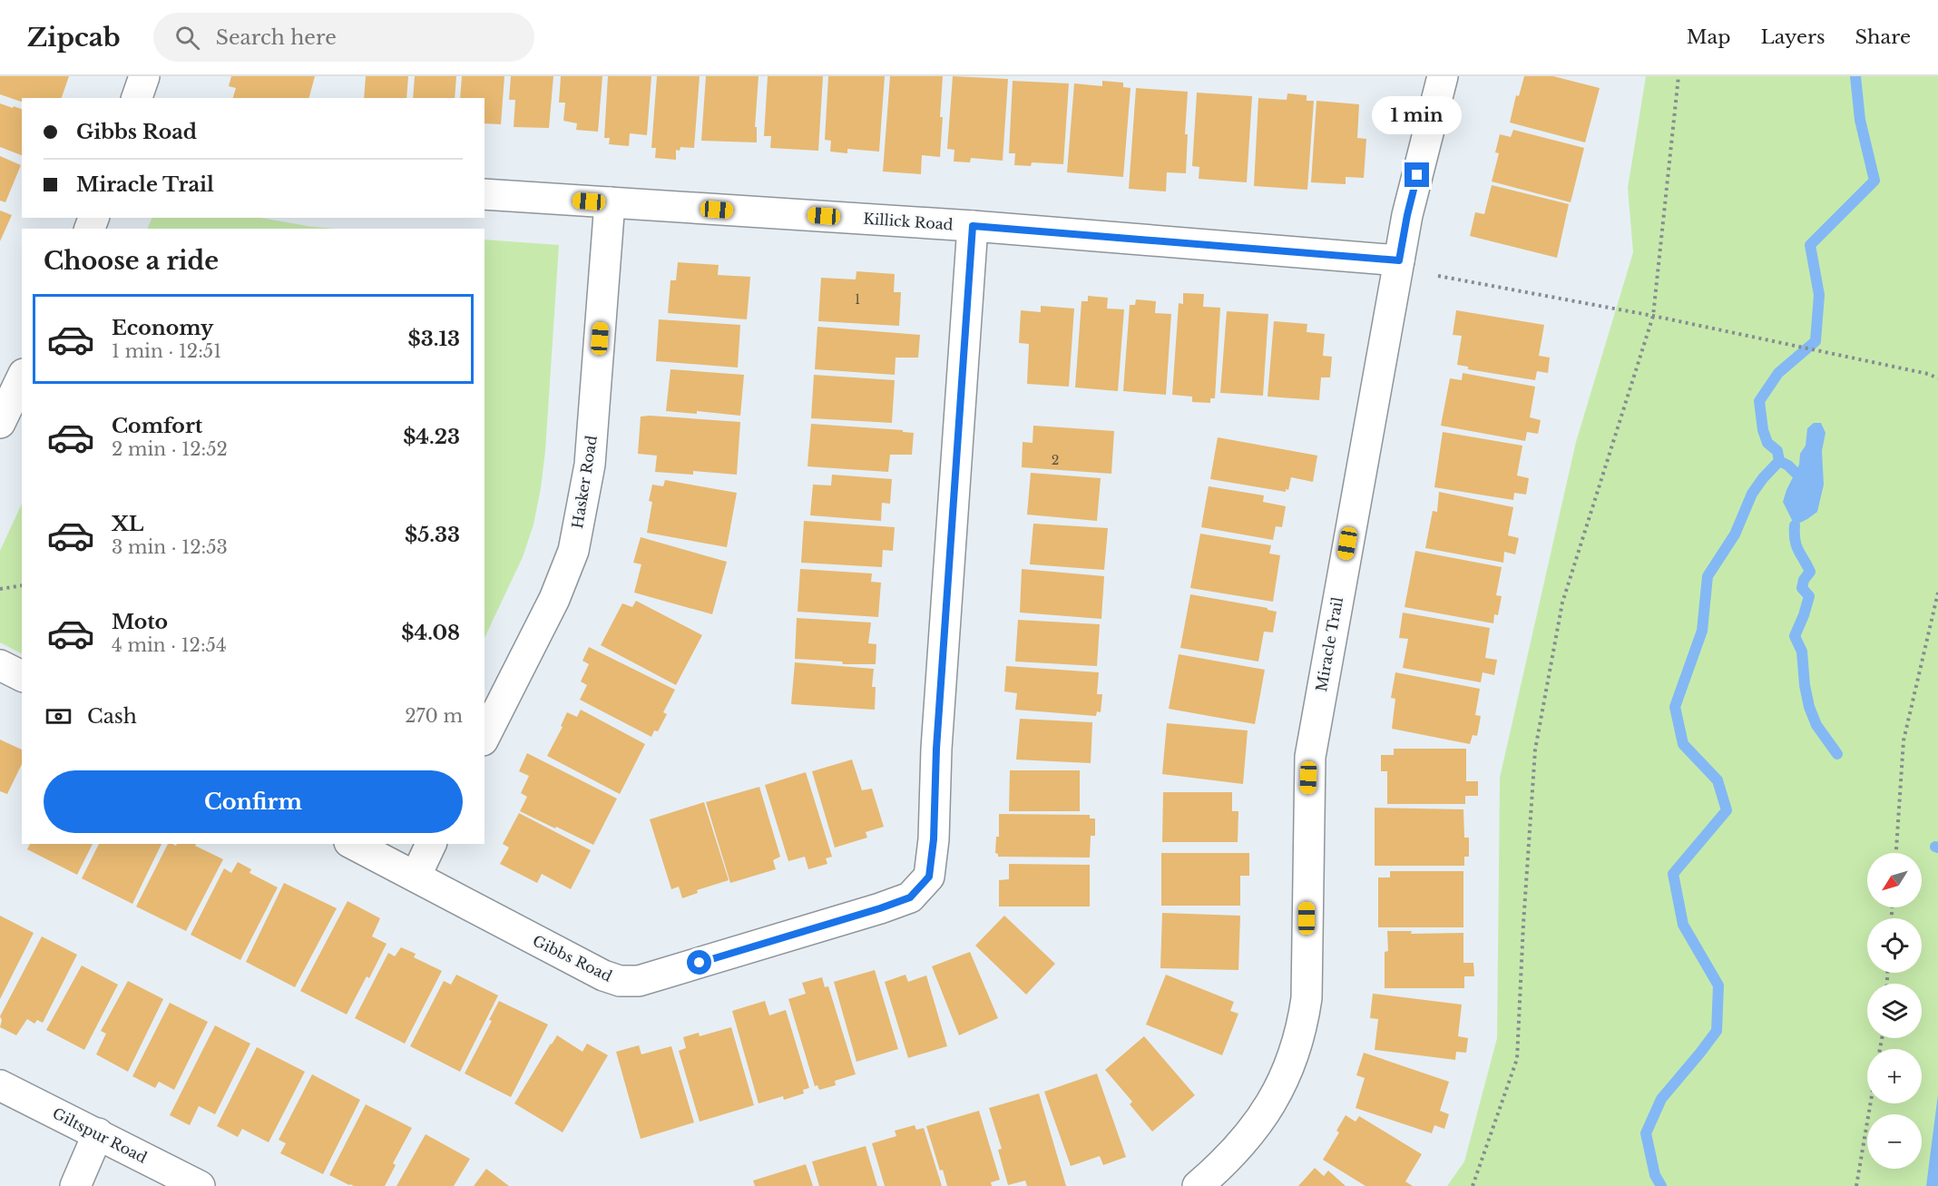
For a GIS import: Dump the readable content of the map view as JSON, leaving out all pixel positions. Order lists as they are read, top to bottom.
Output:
{
  "streets": {
    "street": [
      "Killick Road",
      "Hasker Road",
      "Miracle Trail",
      "Gibbs Road",
      "Giltspur Road"
    ]
  },
  "crossings": [
    ["Killick Road", "Hasker Road"],
    ["Killick Road", "Miracle Trail"],
    ["Killick Road", "Gibbs Road"]
  ],
  "house_numbers": ["1", "2"],
  "north": "bottom left",
  "page": {
    "header": "Zipcab",
    "search": "Search here",
    "nav": ["Map", "Layers", "Share"],
    "bubble": "1 min",
    "banner": ["Gibbs Road", "Miracle Trail"],
    "heading": "Choose a ride",
    "list": [
      {
        "name": "Economy",
        "note": "1 min · 12:51",
        "value": "$3.13"
      },
      {
        "name": "Comfort",
        "note": "2 min · 12:52",
        "value": "$4.23"
      },
      {
        "name": "XL",
        "note": "3 min · 12:53",
        "value": "$5.33"
      },
      {
        "name": "Moto",
        "note": "4 min · 12:54",
        "value": "$4.08"
      }
    ],
    "pay": ["Cash", "270 m"],
    "buttons": "Confirm",
    "map_buttons": ["+", "−"]
  }
}
